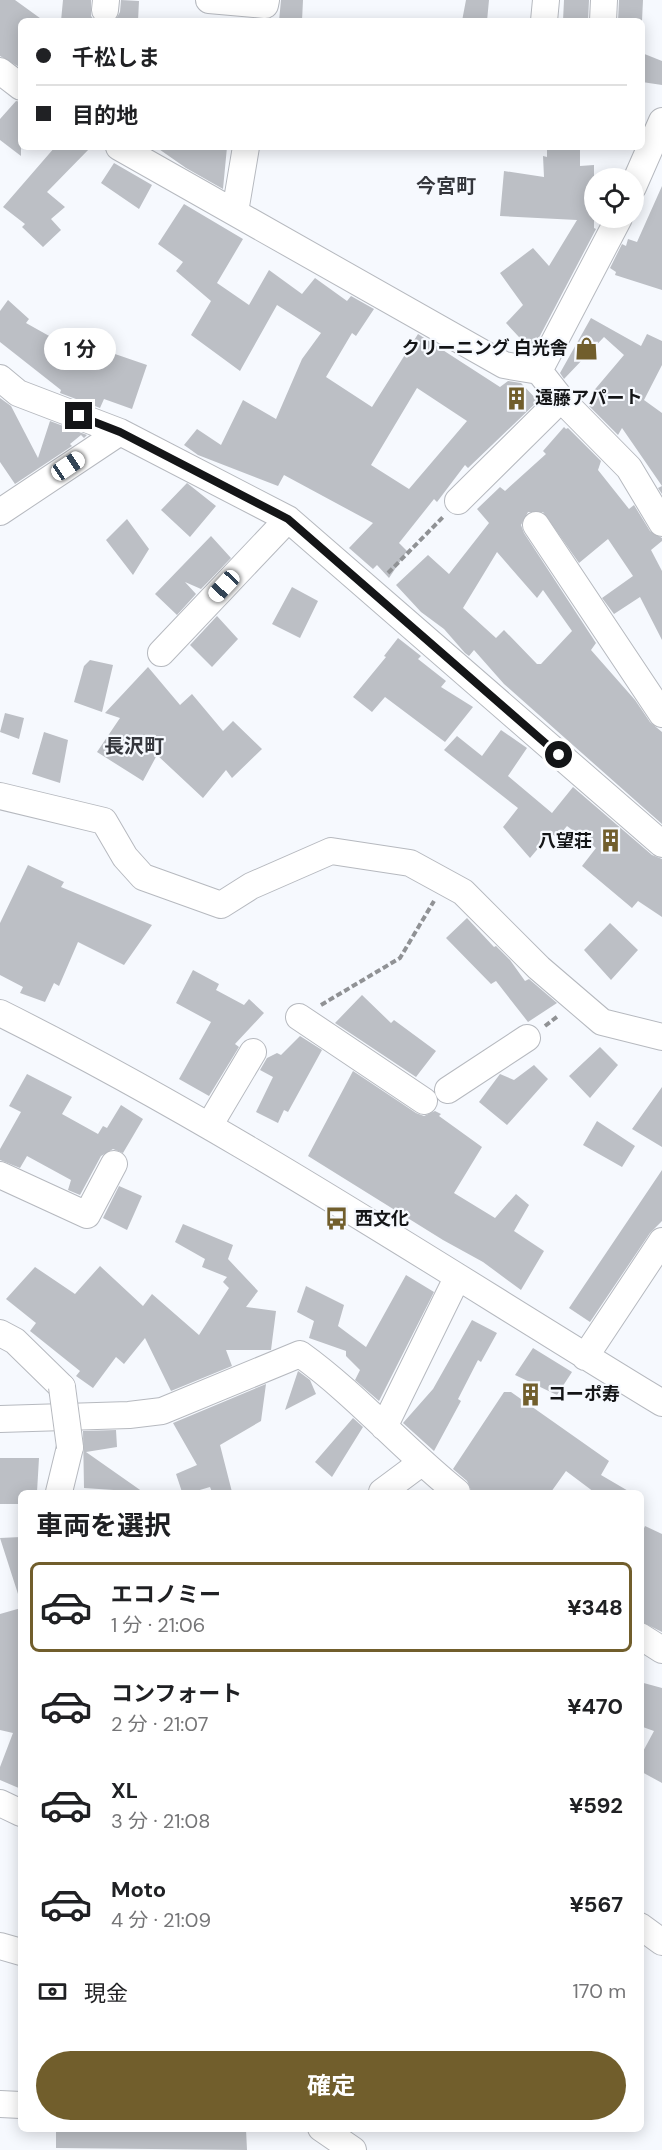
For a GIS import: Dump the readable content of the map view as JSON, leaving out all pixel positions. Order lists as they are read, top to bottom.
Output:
{
  "districts": ["今宮町", "長沢町"],
  "places": {
    "shop": ["クリーニング 白光舎"],
    "building": ["遠藤アパート", "八望荘", "コーポ寿"],
    "bus stop": ["西文化"]
  },
  "page": {
    "banner": ["千松しま", "目的地"],
    "bubble": "1 分",
    "heading": "車両を選択",
    "list": [
      {
        "name": "エコノミー",
        "note": "1 分 · 21:06",
        "value": "¥348"
      },
      {
        "name": "コンフォート",
        "note": "2 分 · 21:07",
        "value": "¥470"
      },
      {
        "name": "XL",
        "note": "3 分 · 21:08",
        "value": "¥592"
      },
      {
        "name": "Moto",
        "note": "4 分 · 21:09",
        "value": "¥567"
      }
    ],
    "pay": ["現金", "170 m"],
    "buttons": "確定"
  }
}
